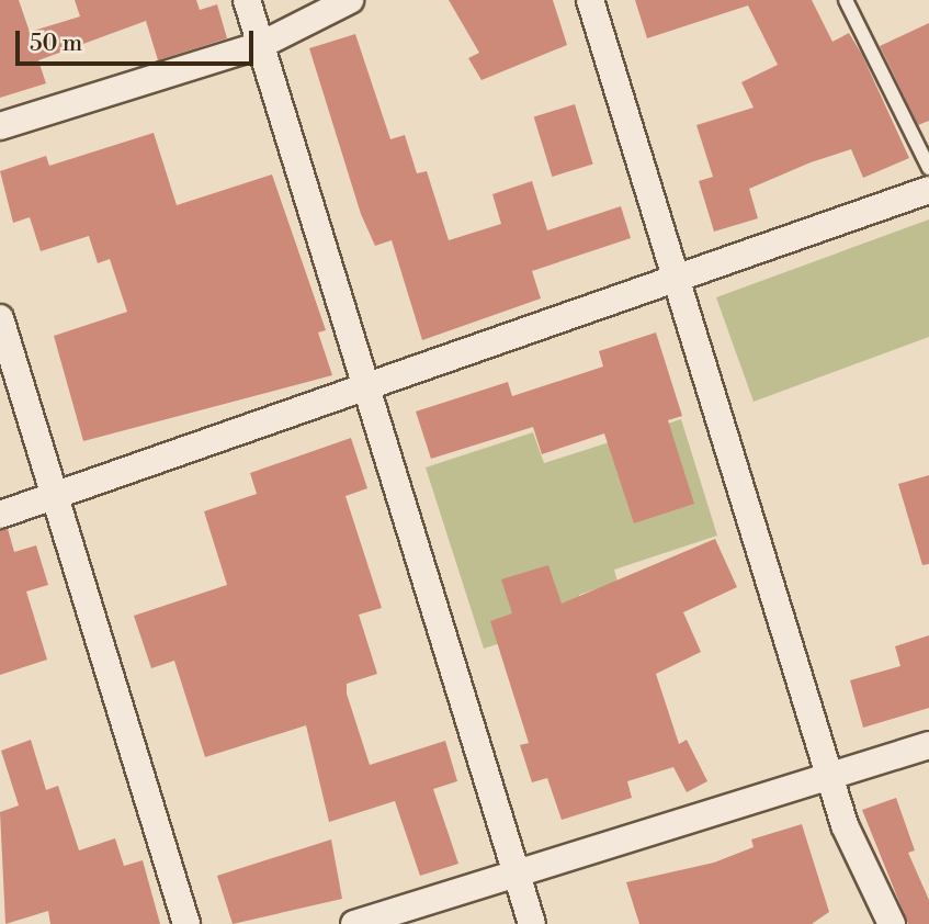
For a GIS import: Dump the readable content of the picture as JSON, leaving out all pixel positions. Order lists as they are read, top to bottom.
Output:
{
  "scale_bar": "50 m"
}
